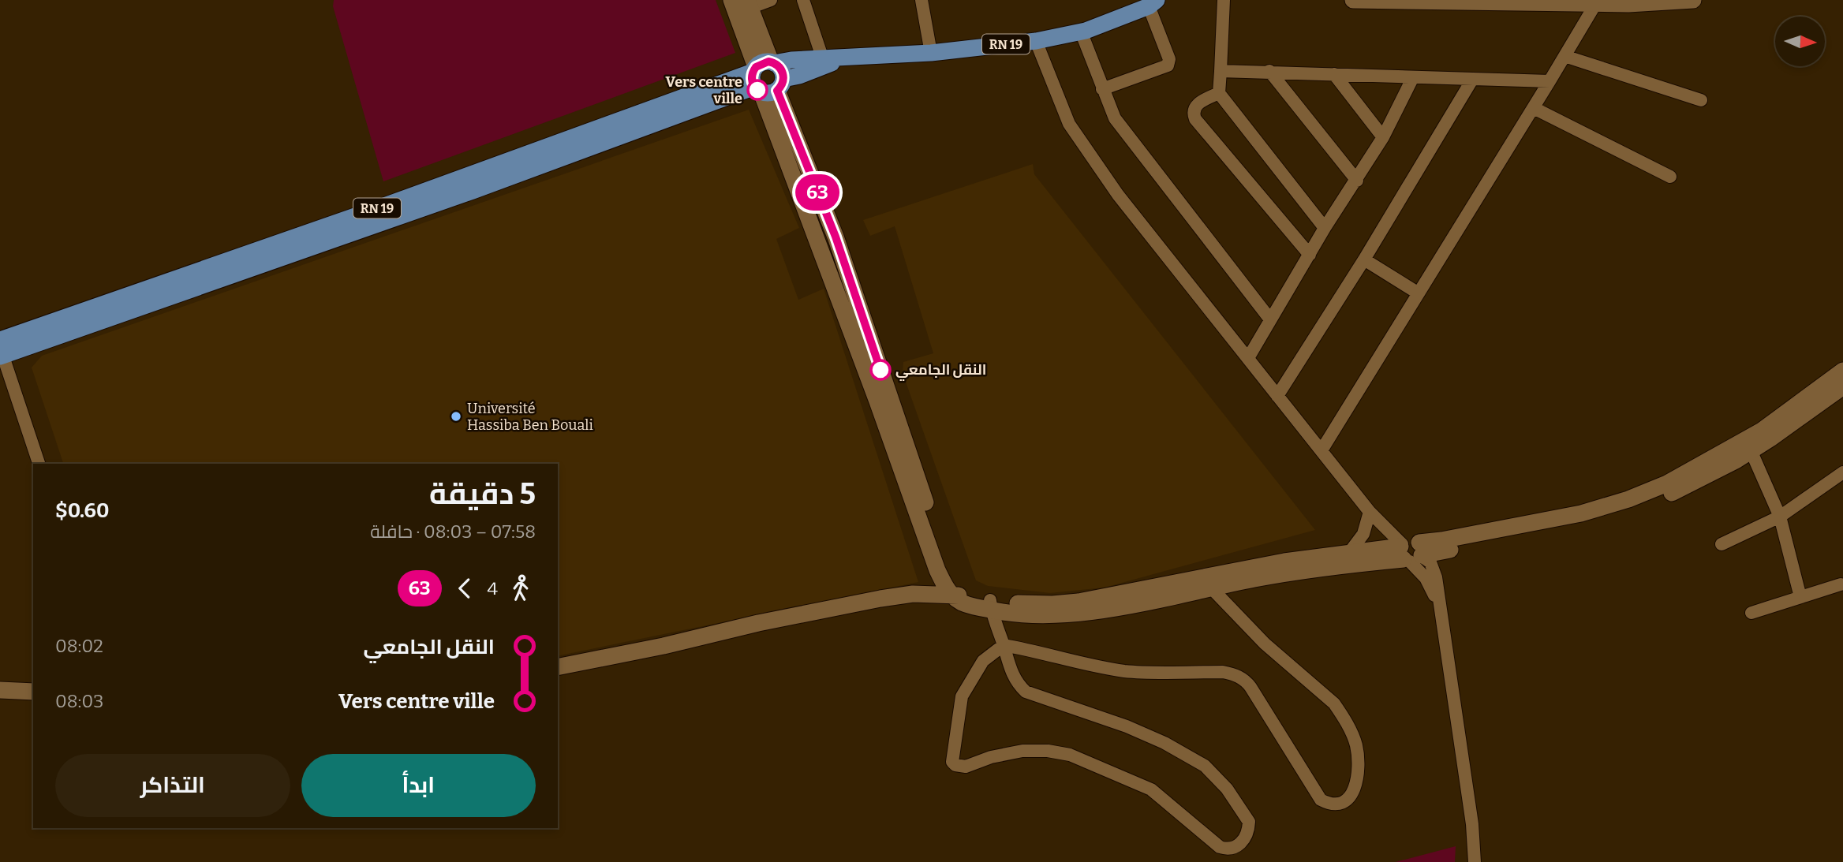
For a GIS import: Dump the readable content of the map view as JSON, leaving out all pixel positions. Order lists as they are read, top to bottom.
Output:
{
  "streets": {
    "main road": ["RN 19"]
  },
  "places": ["Vers centre ville", "النقل الجامعي", "Université Hassiba Ben Bouali"],
  "lines": ["bus line 63"],
  "north": "right",
  "page": {
    "on_map": "63",
    "heading": ["5 دقيقة", "07:58 – 08:03 · حافلة", "$0.60"],
    "legs": ["4", "63"],
    "list": [
      {
        "name": "النقل الجامعي",
        "value": "08:02"
      },
      {
        "name": "Vers centre ville",
        "value": "08:03"
      }
    ],
    "buttons": ["ابدأ", "التذاكر"]
  }
}
